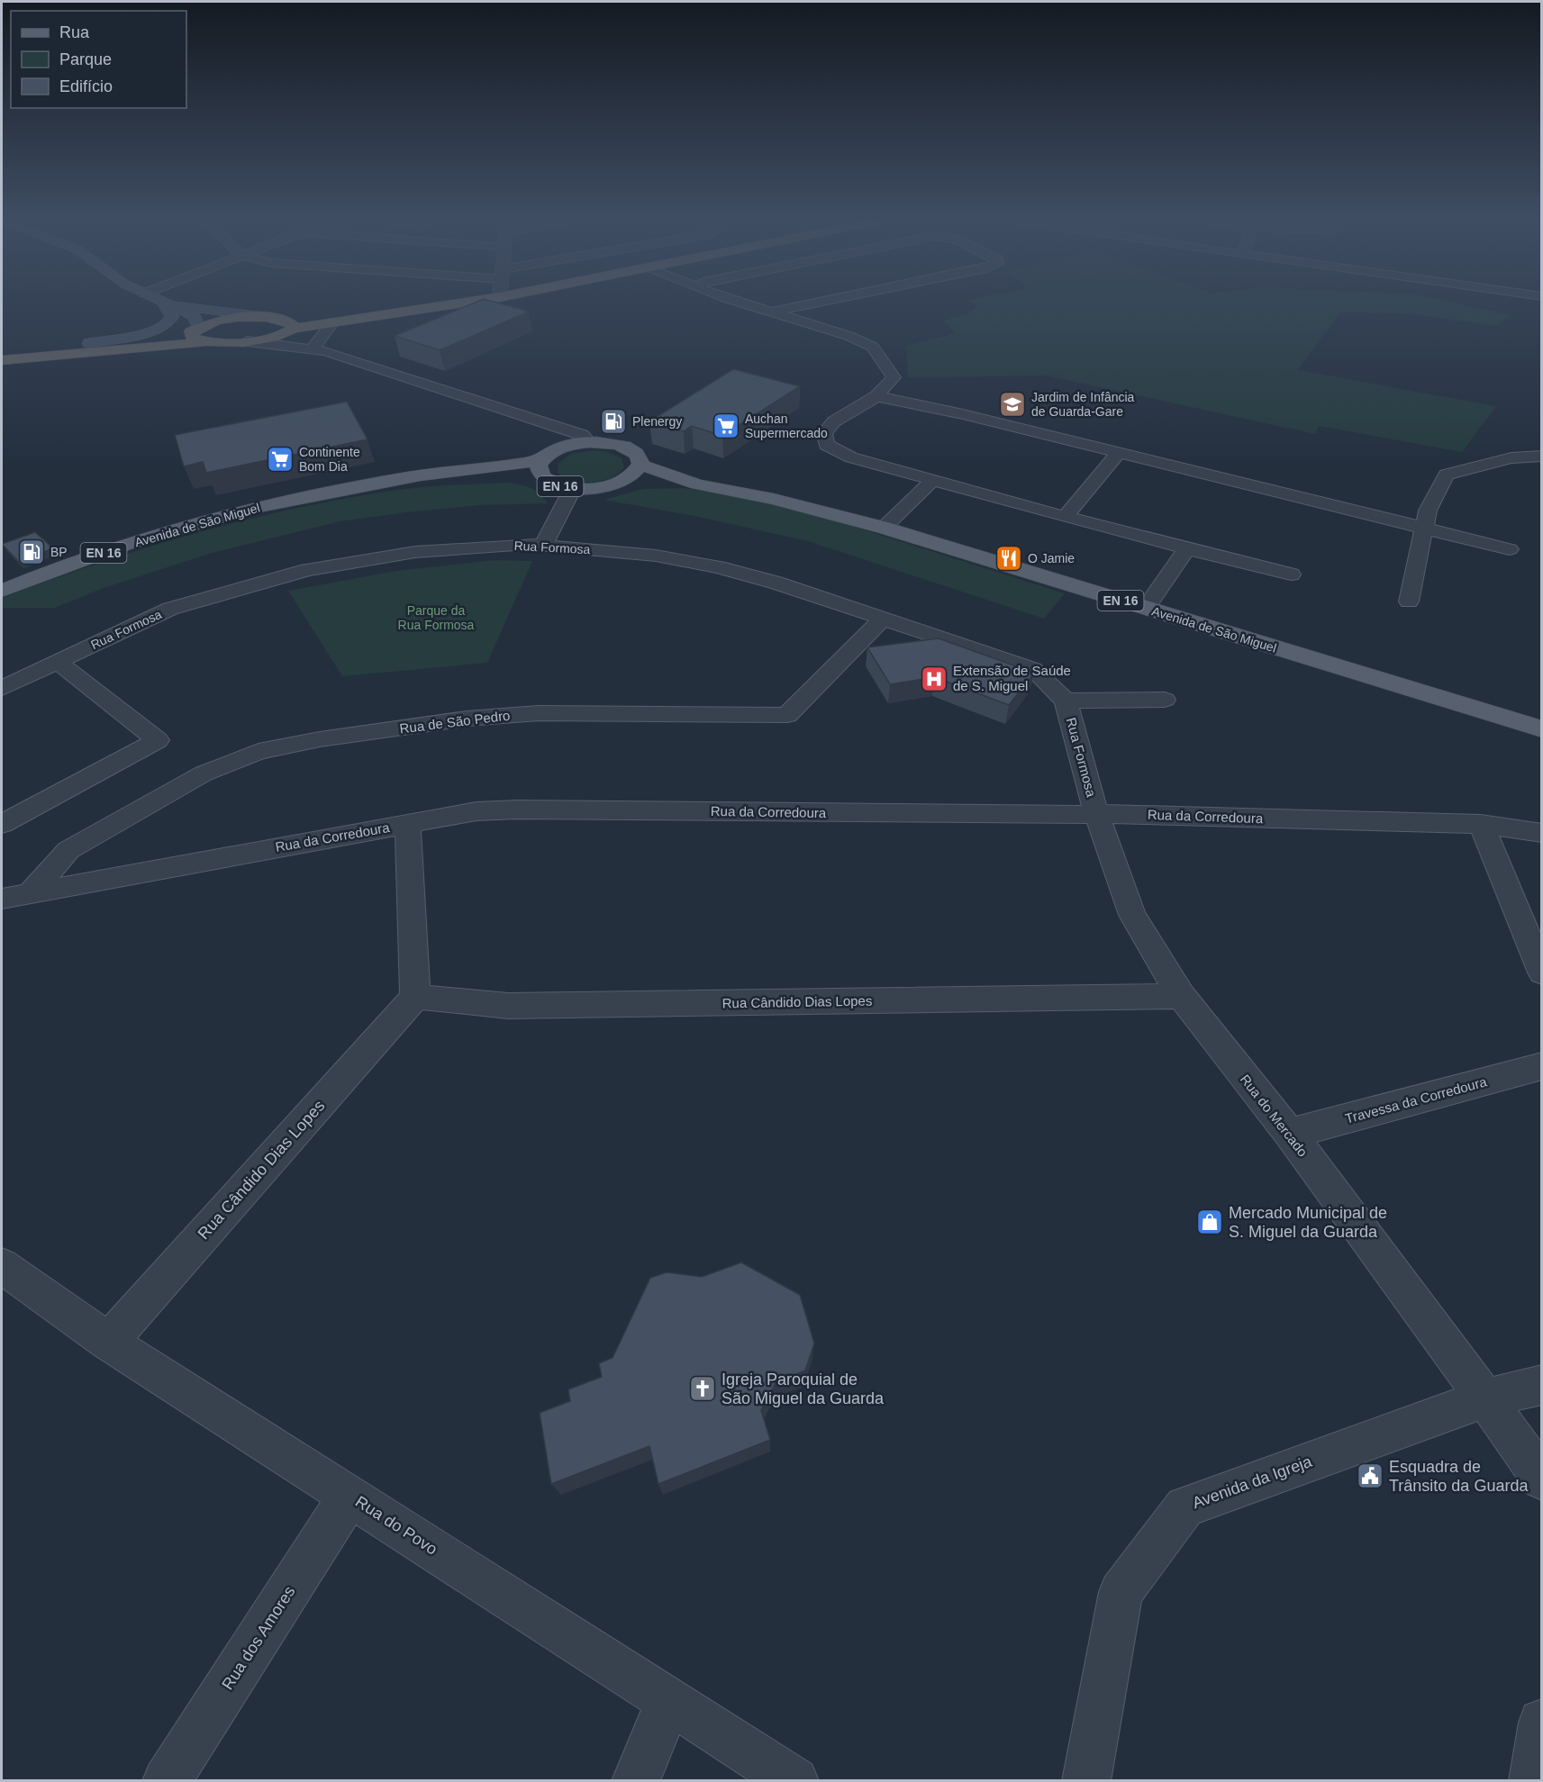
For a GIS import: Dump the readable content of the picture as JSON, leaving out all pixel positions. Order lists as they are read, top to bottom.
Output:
{
  "streets": {
    "main road": ["EN 16", "Avenida de São Miguel"],
    "street": [
      "Rua Formosa",
      "Rua de São Pedro",
      "Rua da Corredoura",
      "Rua Cândido Dias Lopes",
      "Travessa da Corredoura",
      "Rua do Mercado",
      "Avenida da Igreja",
      "Rua do Povo",
      "Rua dos Amores"
    ]
  },
  "crossings": [
    ["EN 16", "Avenida de São Miguel"],
    ["Rua Formosa", "Rua de São Pedro"],
    ["Rua Formosa", "Rua da Corredoura"],
    ["Rua Formosa", "Rua do Mercado"],
    ["Rua de São Pedro", "Rua da Corredoura"],
    ["Rua da Corredoura", "Rua do Mercado"],
    ["Rua Cândido Dias Lopes", "Rua do Mercado"],
    ["Rua Cândido Dias Lopes", "Rua do Povo"],
    ["Travessa da Corredoura", "Rua do Mercado"],
    ["Rua do Mercado", "Avenida da Igreja"],
    ["Rua do Povo", "Rua dos Amores"]
  ],
  "parks": ["Parque da Rua Formosa"],
  "places": {
    "school or university": ["Jardim de Infância de Guarda-Gare"],
    "fuel station": ["Plenergy", "BP"],
    "supermarket": ["Auchan Supermercado", "Continente Bom Dia"],
    "restaurant": ["O Jamie"],
    "hospital": ["Extensão de Saúde de S. Miguel"],
    "shop": ["Mercado Municipal de S. Miguel da Guarda"],
    "church": ["Igreja Paroquial de São Miguel da Guarda"],
    "public building": ["Esquadra de Trânsito da Guarda"]
  },
  "legend": ["Rua", "Parque", "Edifício"]
}
